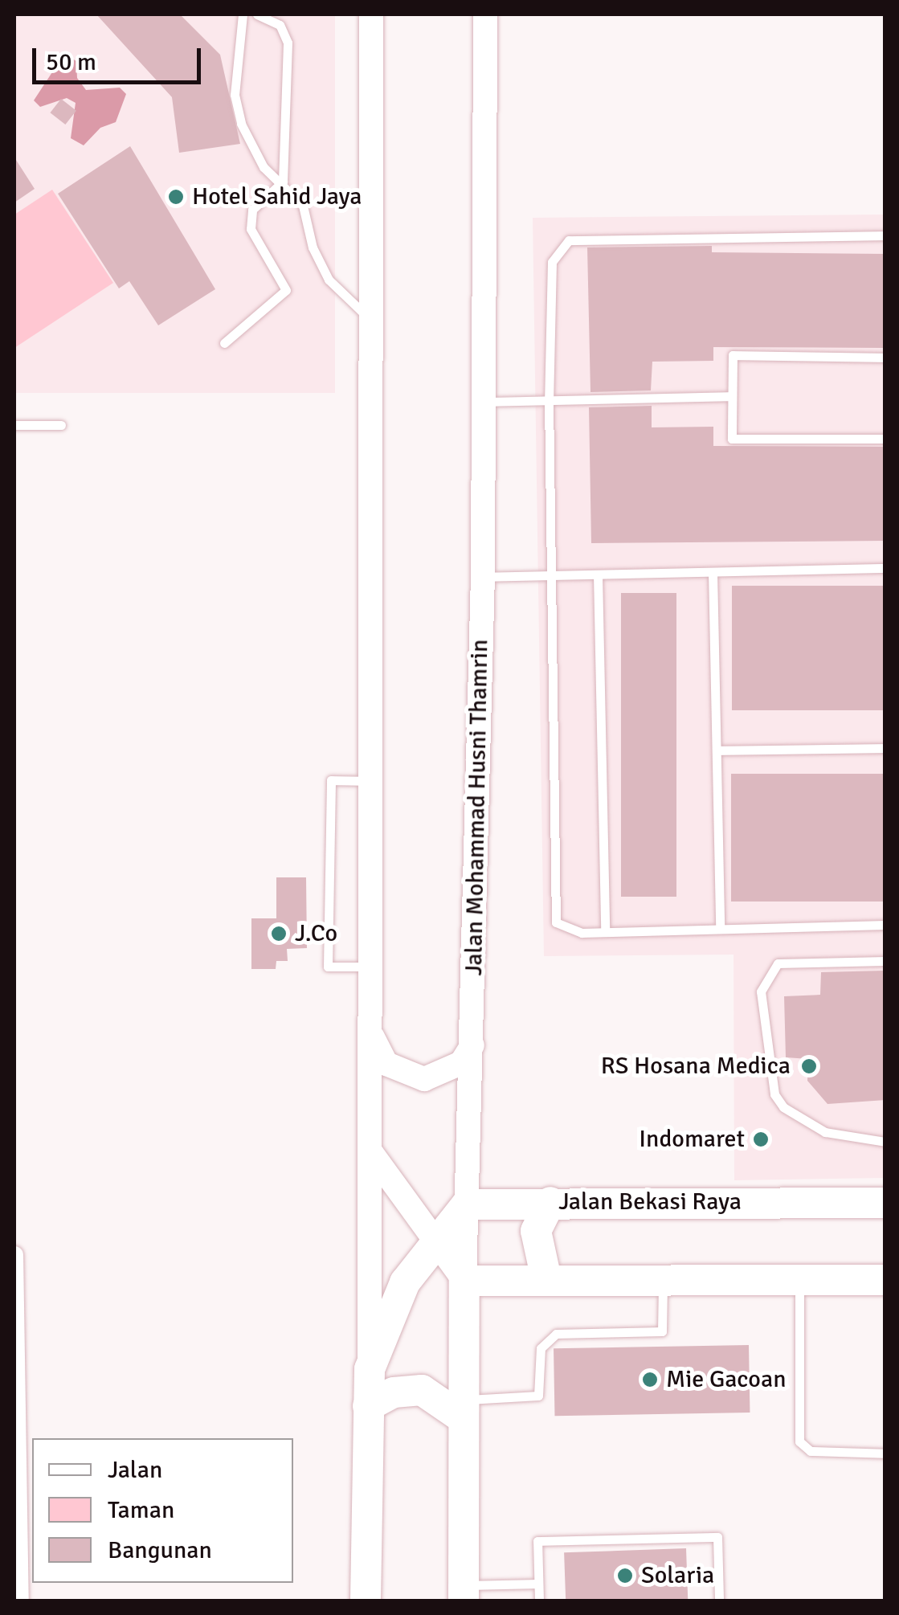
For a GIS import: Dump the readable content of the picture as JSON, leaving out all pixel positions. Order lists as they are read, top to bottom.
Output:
{
  "streets": {
    "main road": ["Jalan Mohammad Husni Thamrin", "Jalan Bekasi Raya"]
  },
  "crossings": [
    ["Jalan Mohammad Husni Thamrin", "Jalan Bekasi Raya"]
  ],
  "places": [
    "Hotel Sahid Jaya",
    "J.Co",
    "RS Hosana Medica",
    "Indomaret",
    "Mie Gacoan",
    "Solaria"
  ],
  "legend": ["Jalan", "Taman", "Bangunan"],
  "scale_bar": "50 m"
}
